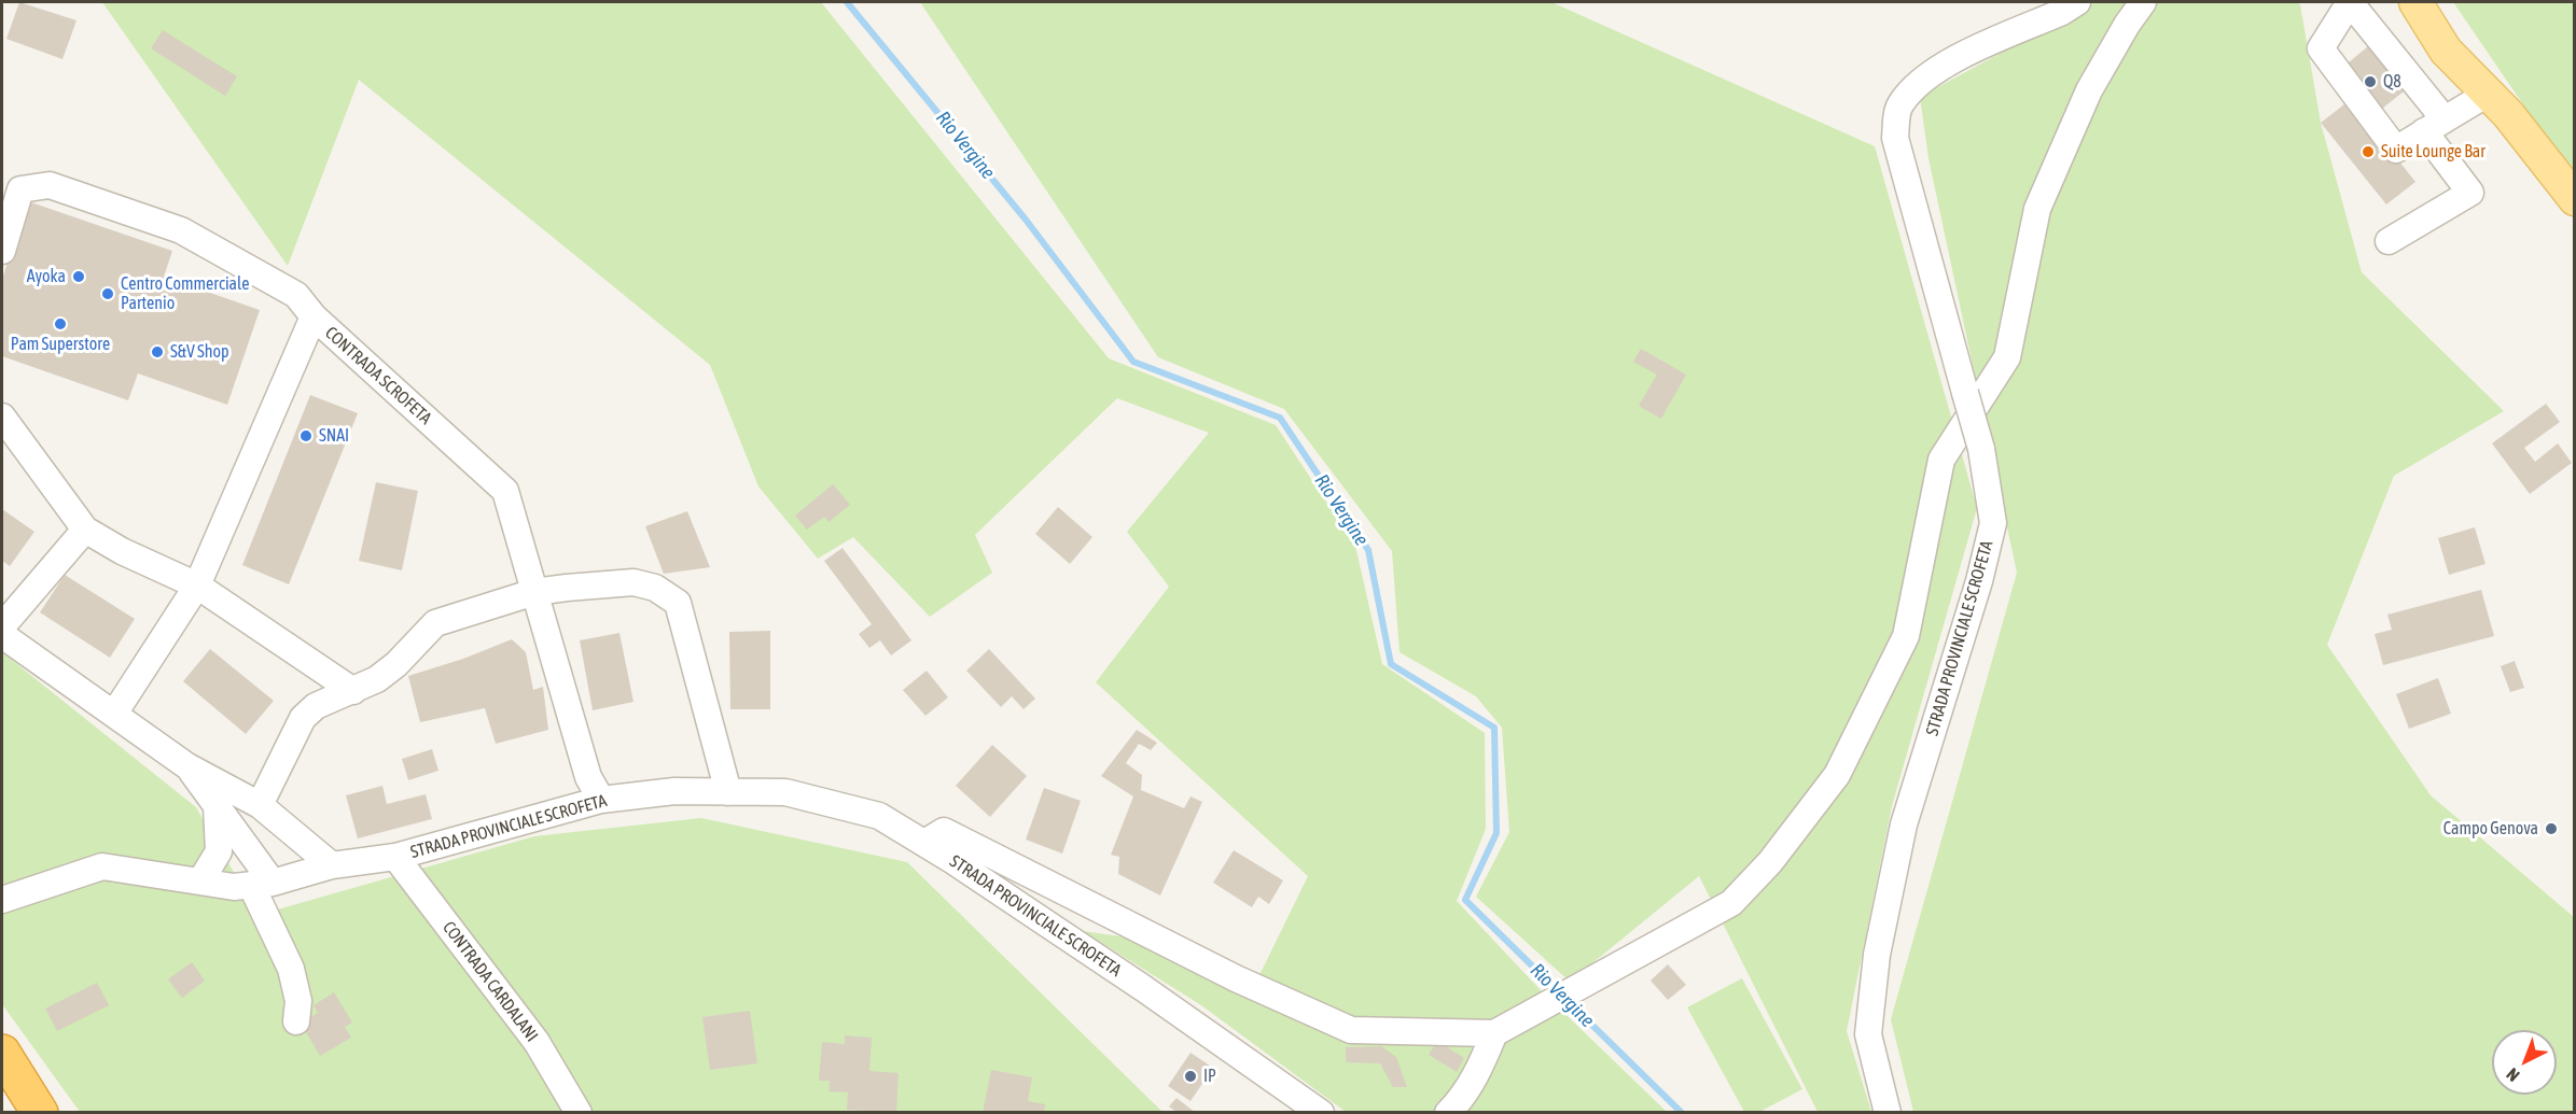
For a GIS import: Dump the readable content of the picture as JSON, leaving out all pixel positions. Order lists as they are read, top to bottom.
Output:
{
  "streets": {
    "street": ["CONTRADA SCROFETA", "STRADA PROVINCIALE SCROFETA", "CONTRADA CARDALANI"]
  },
  "crossings": [
    ["CONTRADA SCROFETA", "STRADA PROVINCIALE SCROFETA"],
    ["STRADA PROVINCIALE SCROFETA", "CONTRADA CARDALANI"]
  ],
  "water": ["Rio Vergine"],
  "places": [
    "Q8",
    "Suite Lounge Bar",
    "Ayoka",
    "Centro Commerciale Partenio",
    "Pam Superstore",
    "S&V Shop",
    "SNAI",
    "Campo Genova",
    "IP"
  ],
  "north": "bottom left"
}
